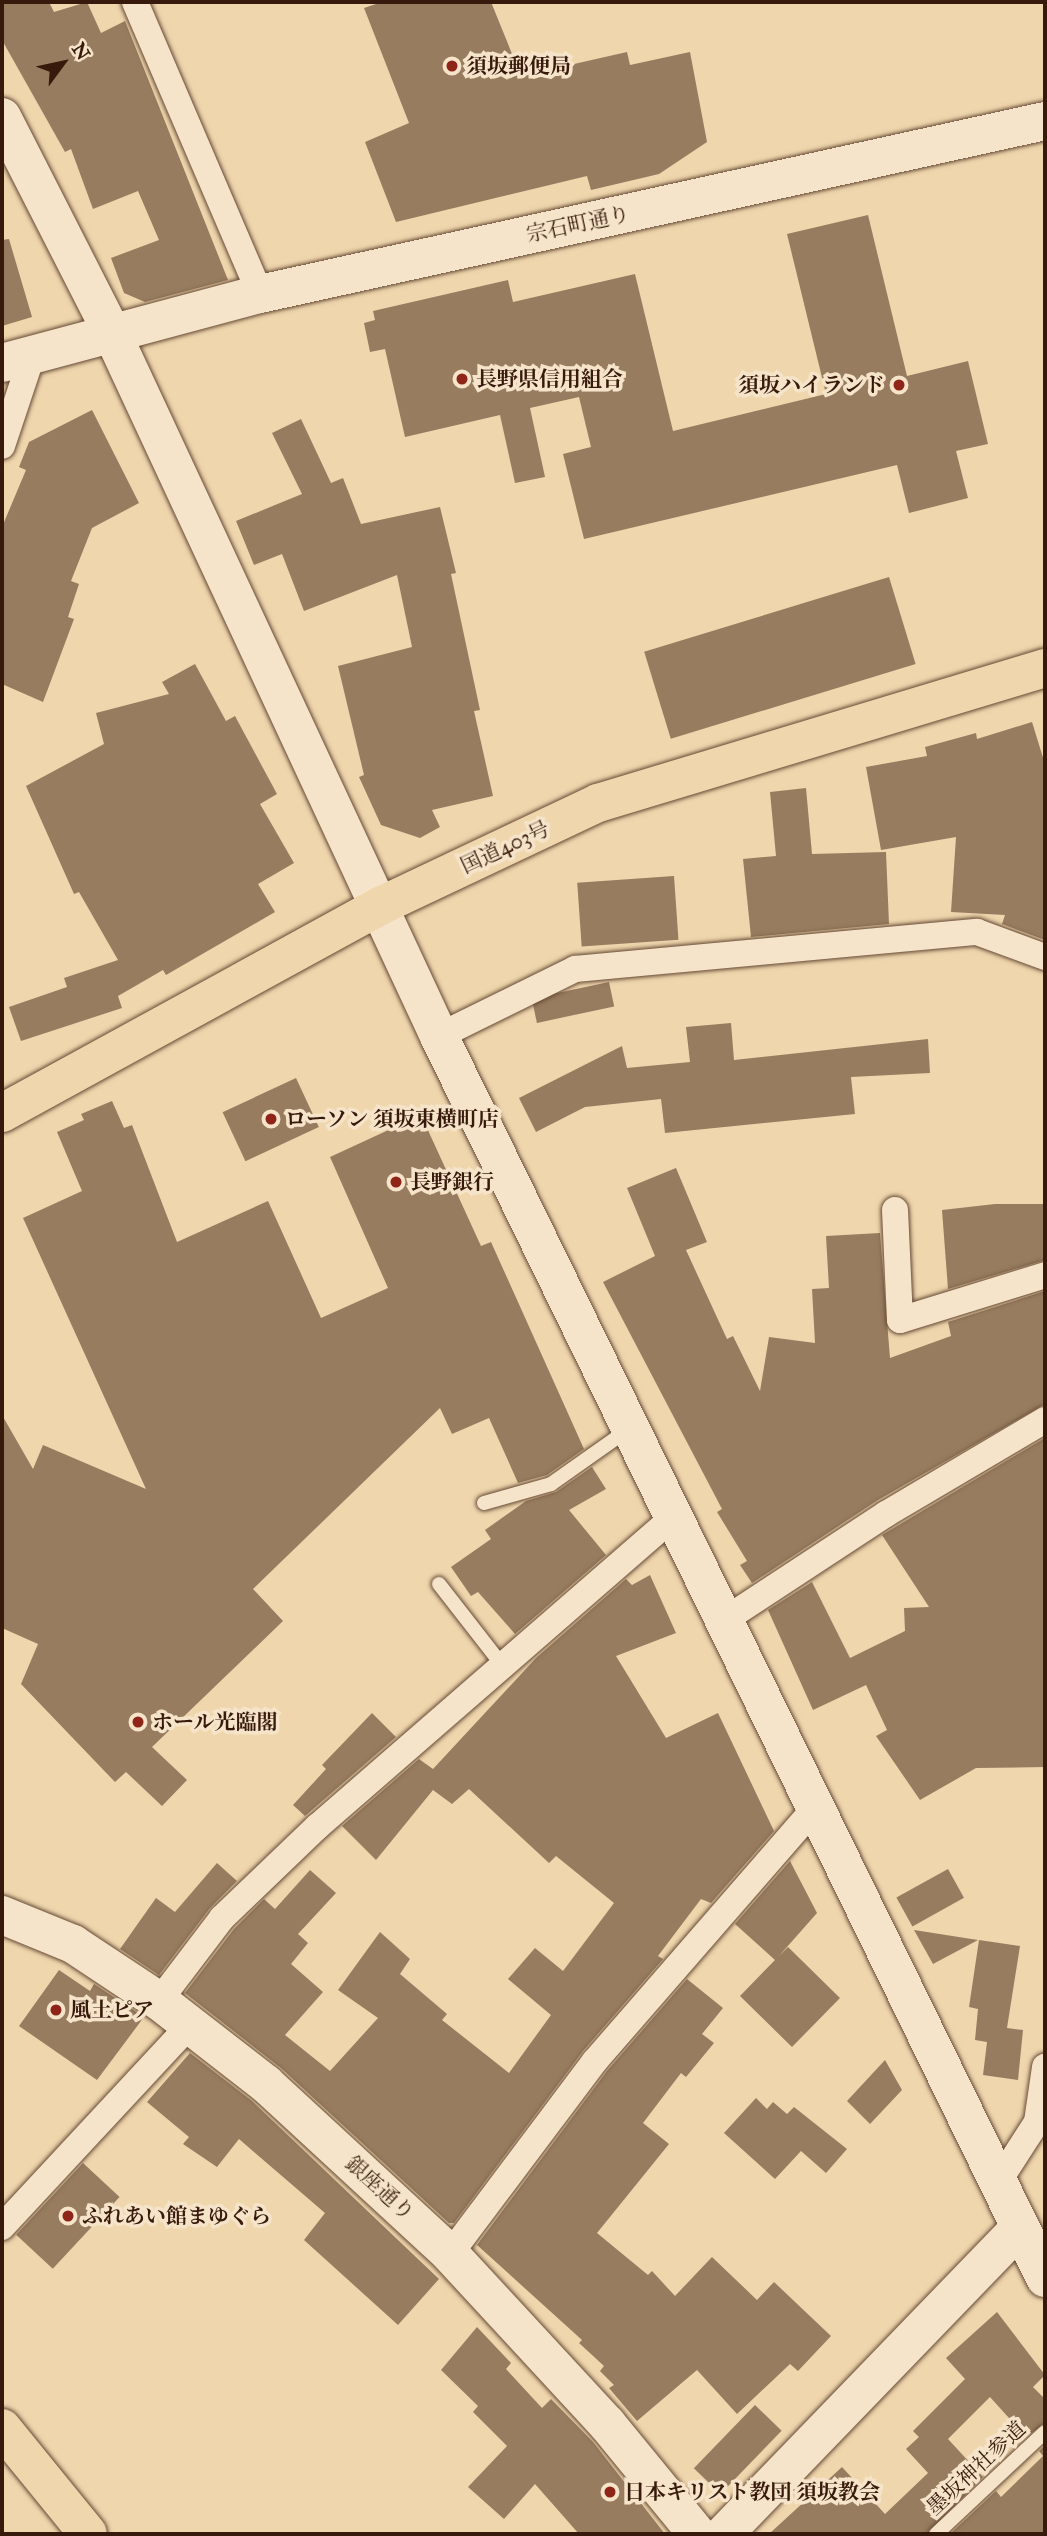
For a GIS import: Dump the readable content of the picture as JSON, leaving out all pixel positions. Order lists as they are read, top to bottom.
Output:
{
  "streets": {
    "highway": ["国道403号"],
    "main road": ["宗石町通り", "銀座通り"],
    "lane": ["墨坂神社参道"]
  },
  "places": [
    "須坂郵便局",
    "長野県信用組合",
    "須坂ハイランド",
    "ローソン 須坂東横町店",
    "長野銀行",
    "ホール光臨閣",
    "風土ピア",
    "ふれあい館まゆぐら",
    "日本キリスト教団 須坂教会"
  ],
  "north": "top right"
}
